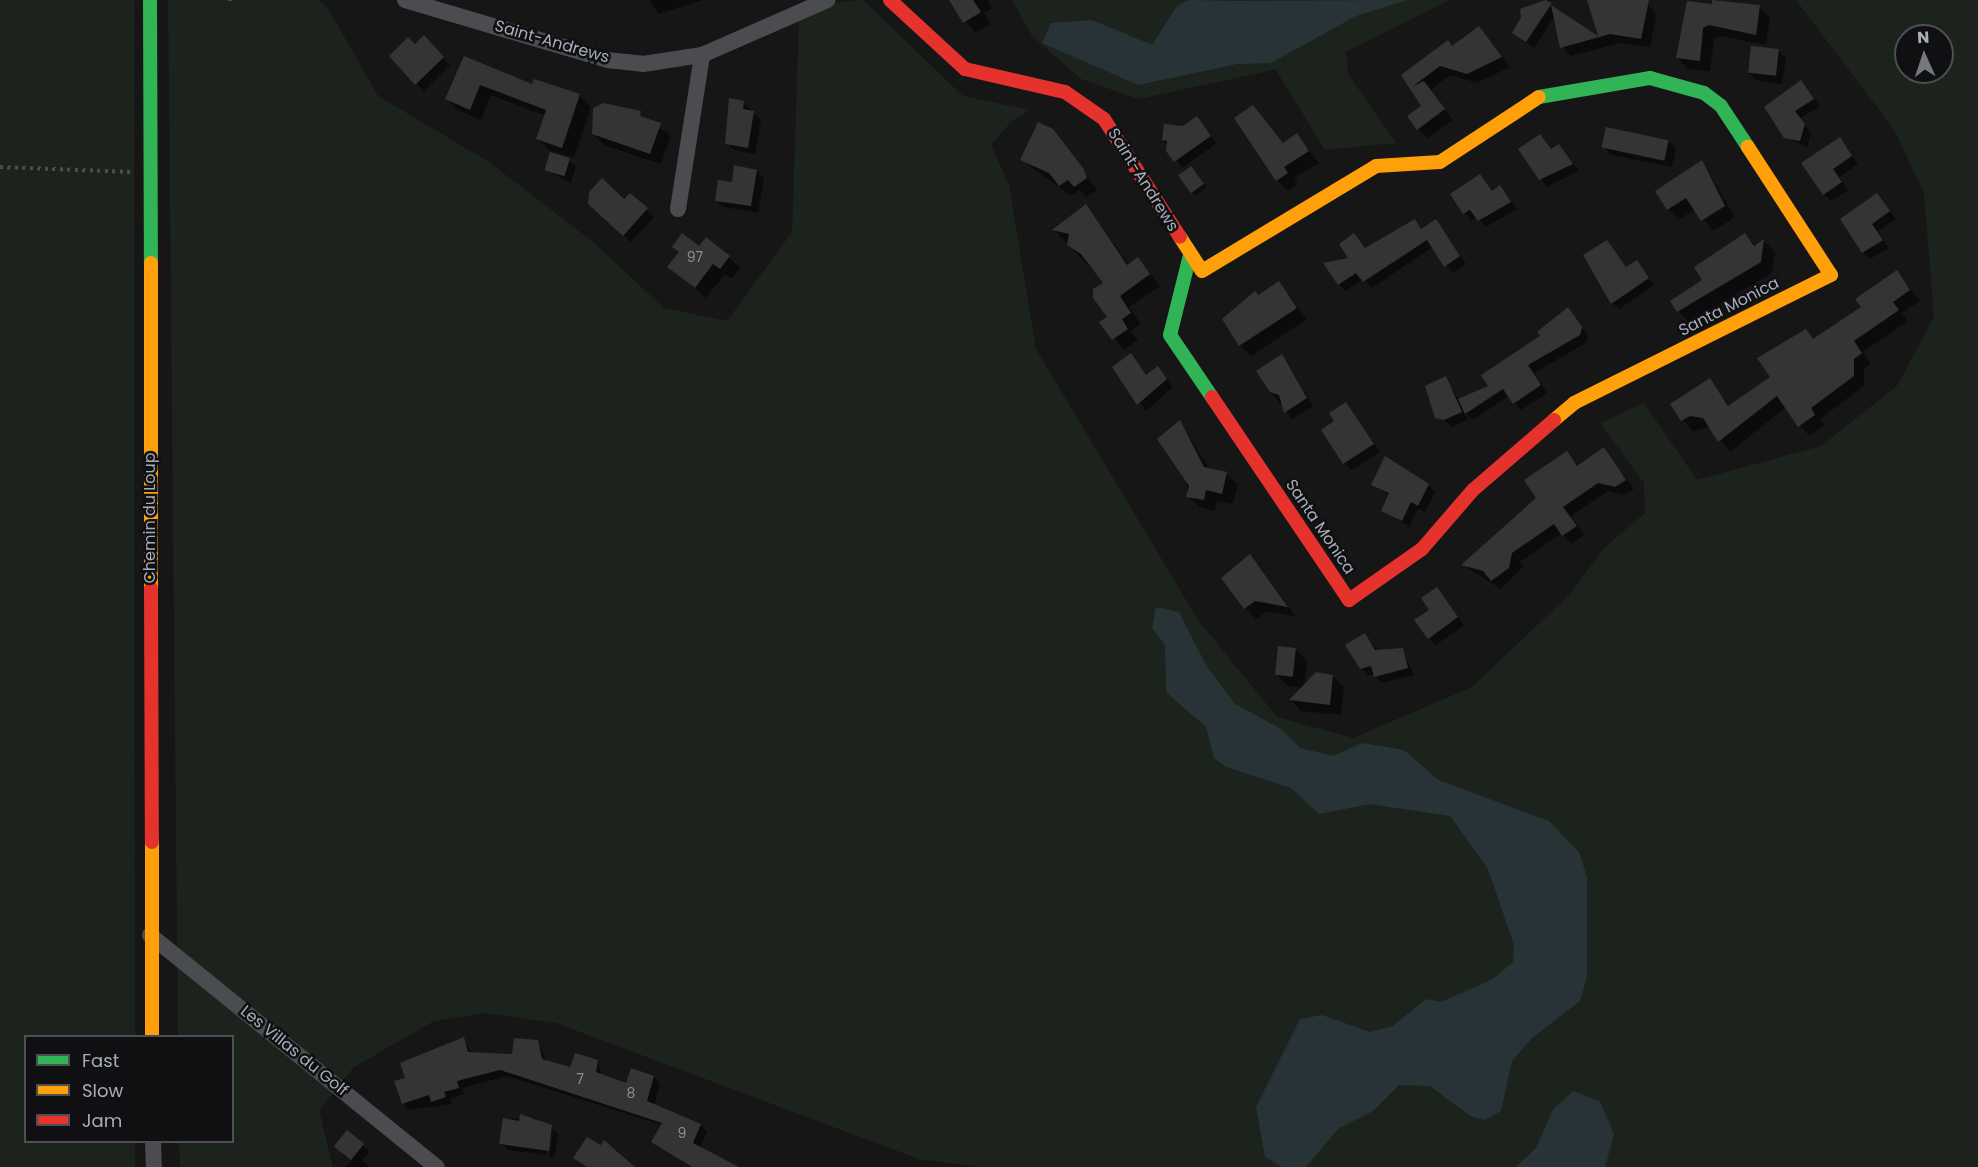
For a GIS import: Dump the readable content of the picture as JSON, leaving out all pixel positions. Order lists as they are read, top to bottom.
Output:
{
  "streets": {
    "street": [
      "Saint-Andrews",
      "Santa Monica",
      "Chemin du Loup",
      "Les Villas du Golf"
    ]
  },
  "crossings": [
    ["Saint-Andrews", "Santa Monica"],
    ["Chemin du Loup", "Les Villas du Golf"]
  ],
  "house_numbers": [
    "97",
    "7",
    "8",
    "9"
  ],
  "legend": ["Fast", "Slow", "Jam"],
  "north": "top"
}
